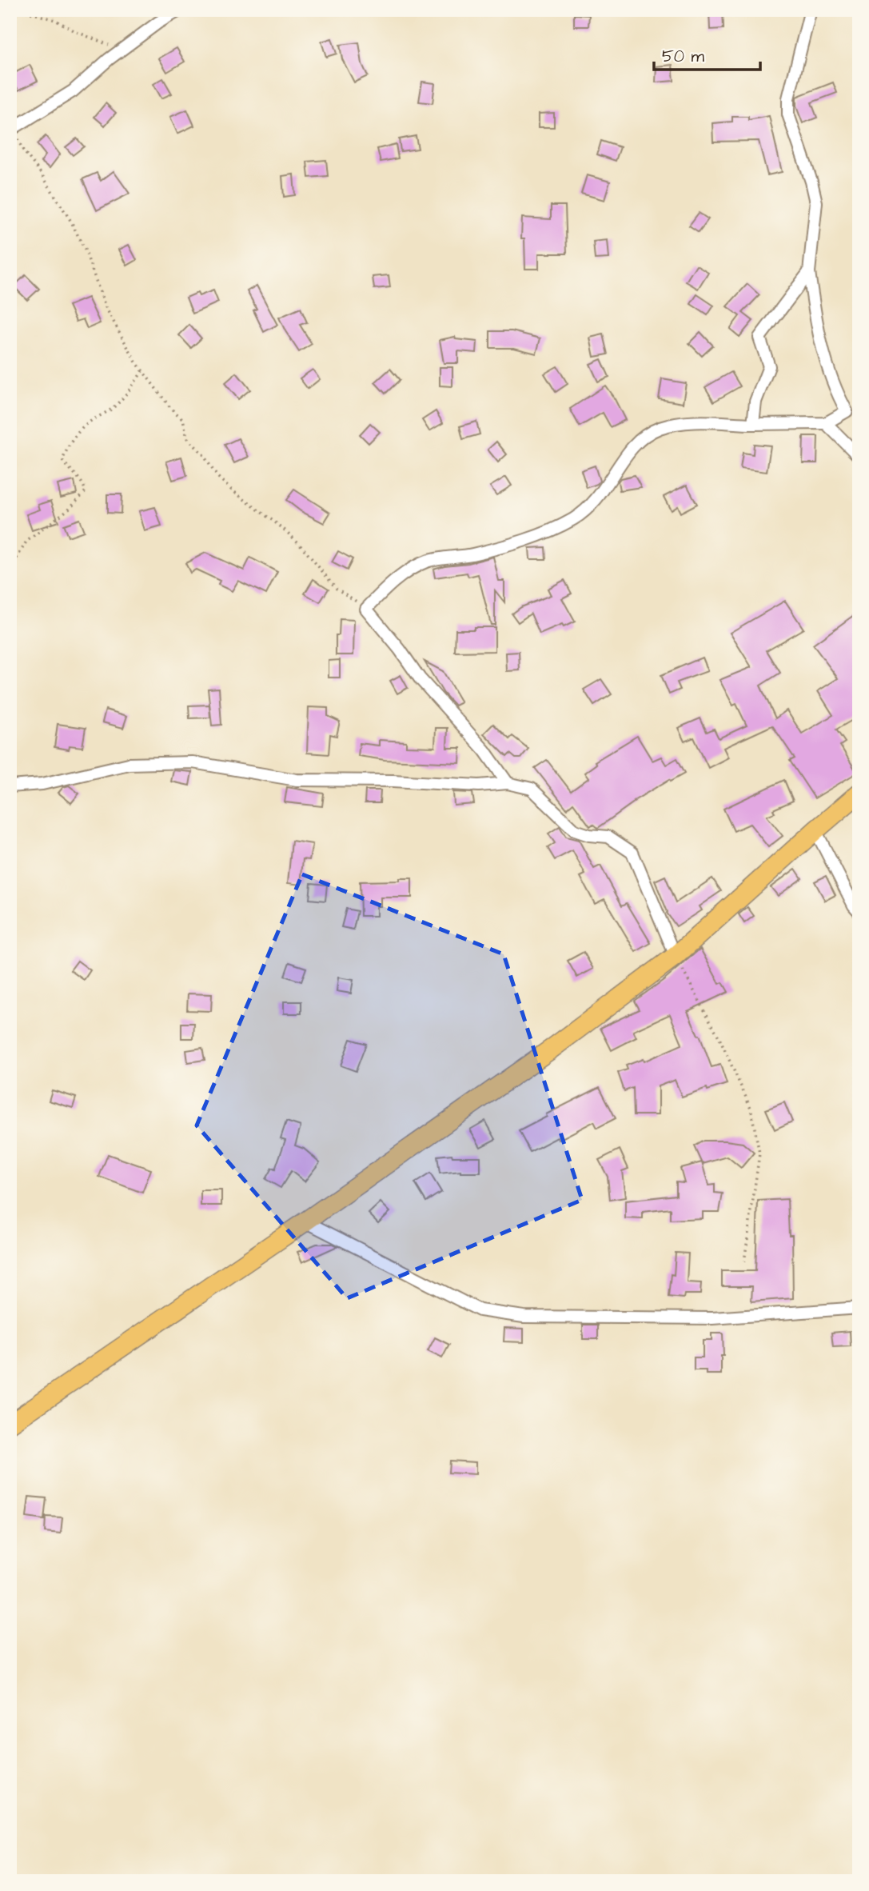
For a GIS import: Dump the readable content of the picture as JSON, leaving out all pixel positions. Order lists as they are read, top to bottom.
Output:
{
  "scale_bar": "50 m"
}
